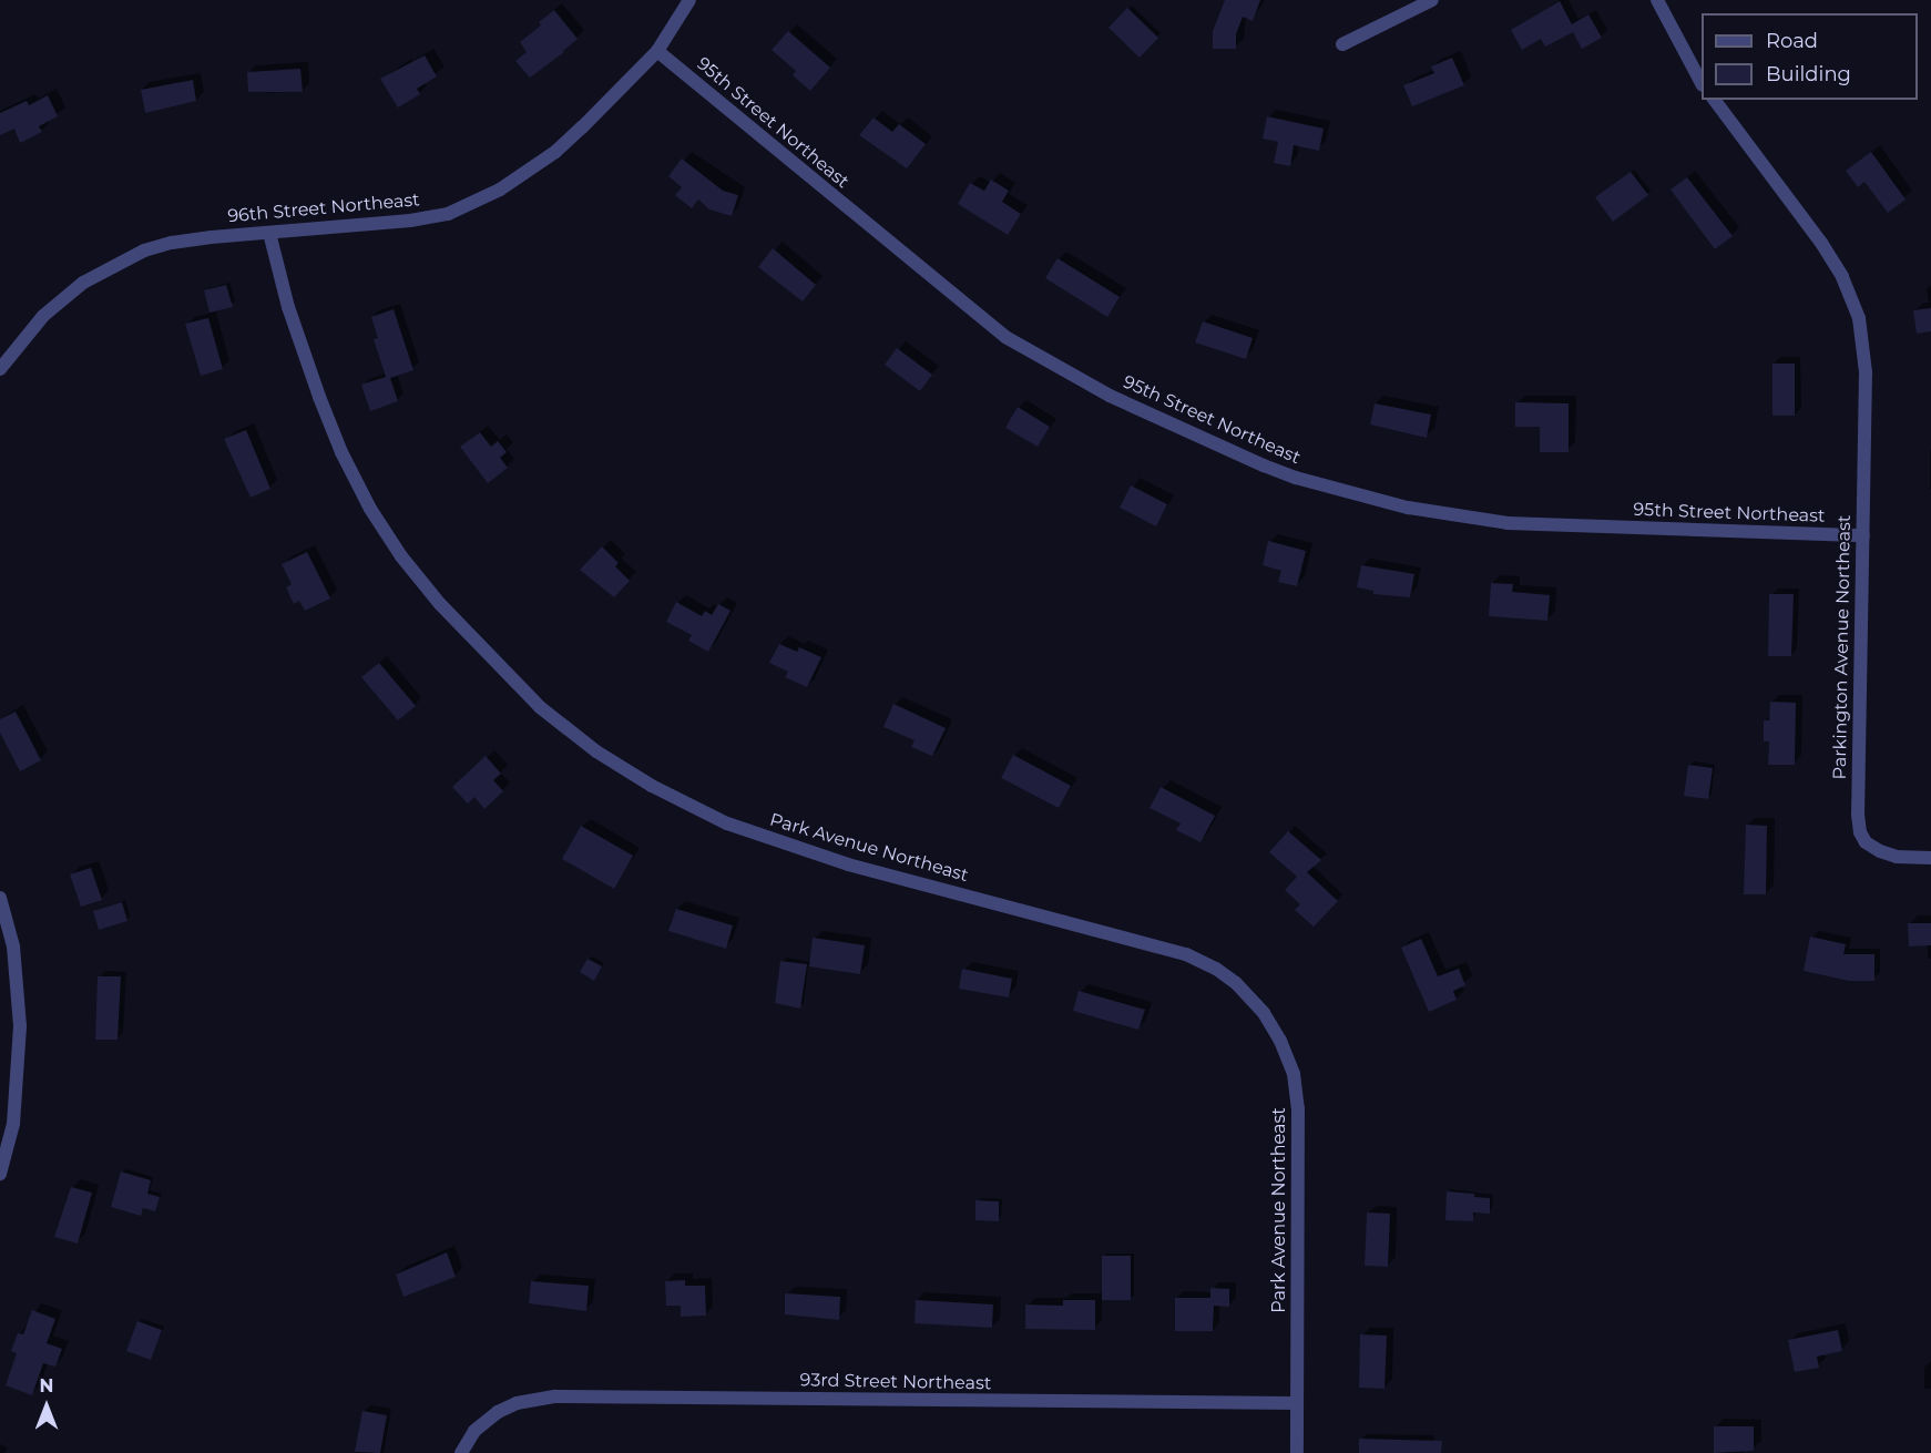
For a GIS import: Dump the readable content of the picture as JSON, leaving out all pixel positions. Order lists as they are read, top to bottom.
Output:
{
  "streets": {
    "street": [
      "95th Street Northeast",
      "96th Street Northeast",
      "Parkington Avenue Northeast",
      "Park Avenue Northeast",
      "93rd Street Northeast"
    ]
  },
  "crossings": [
    ["95th Street Northeast", "96th Street Northeast"],
    ["95th Street Northeast", "Parkington Avenue Northeast"],
    ["96th Street Northeast", "Park Avenue Northeast"],
    ["Park Avenue Northeast", "93rd Street Northeast"]
  ],
  "legend": ["Road", "Building"],
  "north": "top"
}
